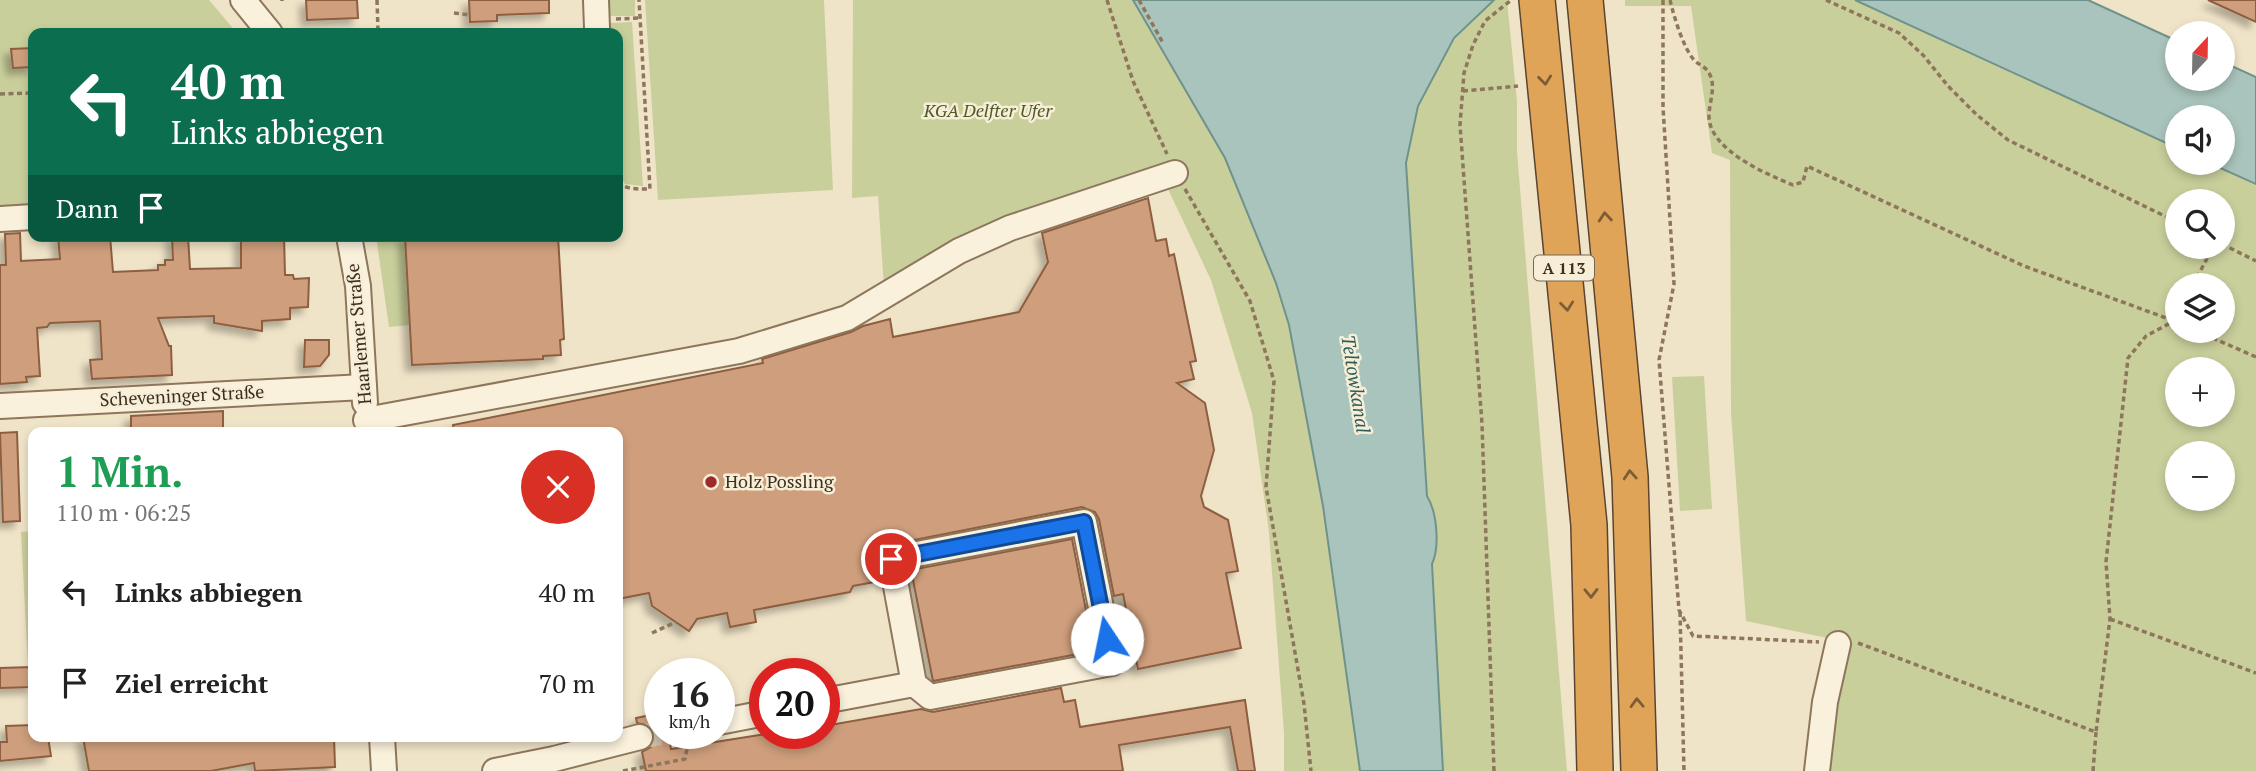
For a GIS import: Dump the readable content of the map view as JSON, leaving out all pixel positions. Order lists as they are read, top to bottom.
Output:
{
  "streets": {
    "highway": ["A 113"],
    "street": ["Haarlemer Straße", "Scheveninger Straße"]
  },
  "crossings": [
    ["Haarlemer Straße", "Scheveninger Straße"]
  ],
  "water": ["Teltowkanal"],
  "parks": ["KGA Delfter Ufer"],
  "places": ["Holz Possling"],
  "north": "top",
  "page": {
    "map_buttons": ["+", "−"],
    "turn": ["40 m", "Links abbiegen"],
    "then": "Dann",
    "heading": ["1 Min.", "110 m · 06:25"],
    "list": [
      {
        "name": "Links abbiegen",
        "value": "40 m"
      },
      {
        "name": "Ziel erreicht",
        "value": "70 m"
      }
    ],
    "speed": "16 km/h",
    "limit": "20"
  }
}
